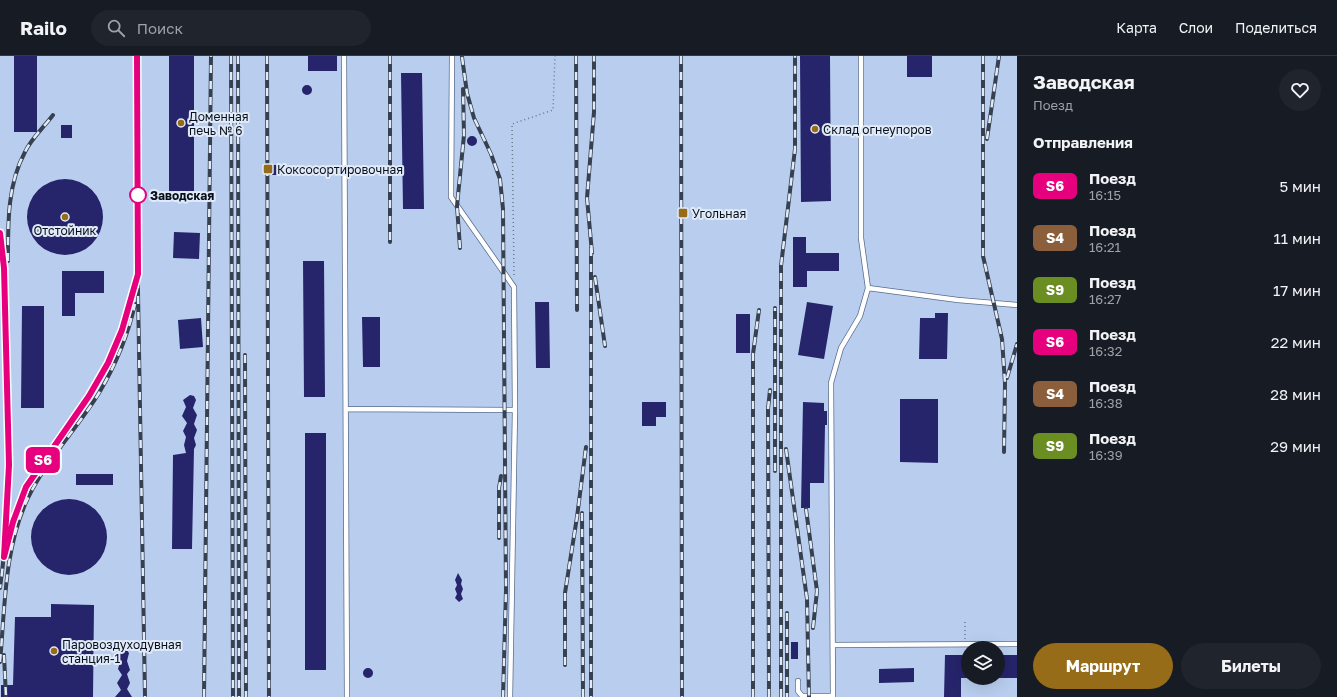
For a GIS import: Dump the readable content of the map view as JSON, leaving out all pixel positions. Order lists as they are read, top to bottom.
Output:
{
  "places": {
    "other": [
      "Доменная печь № 6",
      "Склад огнеупоров",
      "Заводская",
      "Отстойник",
      "Паровоздуходувная станция-1"
    ],
    "transit": ["Коксосортировочная", "Угольная"]
  },
  "page": {
    "header": "Railo",
    "search": "Поиск",
    "nav": ["Карта", "Слои", "Поделиться"],
    "on_map": "S6",
    "heading": [
      ["Заводская", "Поезд"],
      "Отправления"
    ],
    "list": [
      {
        "mark": "S6",
        "name": "Поезд",
        "note": "16:15",
        "value": "5 мин"
      },
      {
        "mark": "S4",
        "name": "Поезд",
        "note": "16:21",
        "value": "11 мин"
      },
      {
        "mark": "S9",
        "name": "Поезд",
        "note": "16:27",
        "value": "17 мин"
      },
      {
        "mark": "S6",
        "name": "Поезд",
        "note": "16:32",
        "value": "22 мин"
      },
      {
        "mark": "S4",
        "name": "Поезд",
        "note": "16:38",
        "value": "28 мин"
      },
      {
        "mark": "S9",
        "name": "Поезд",
        "note": "16:39",
        "value": "29 мин"
      }
    ],
    "buttons": ["Маршрут", "Билеты"]
  }
}
